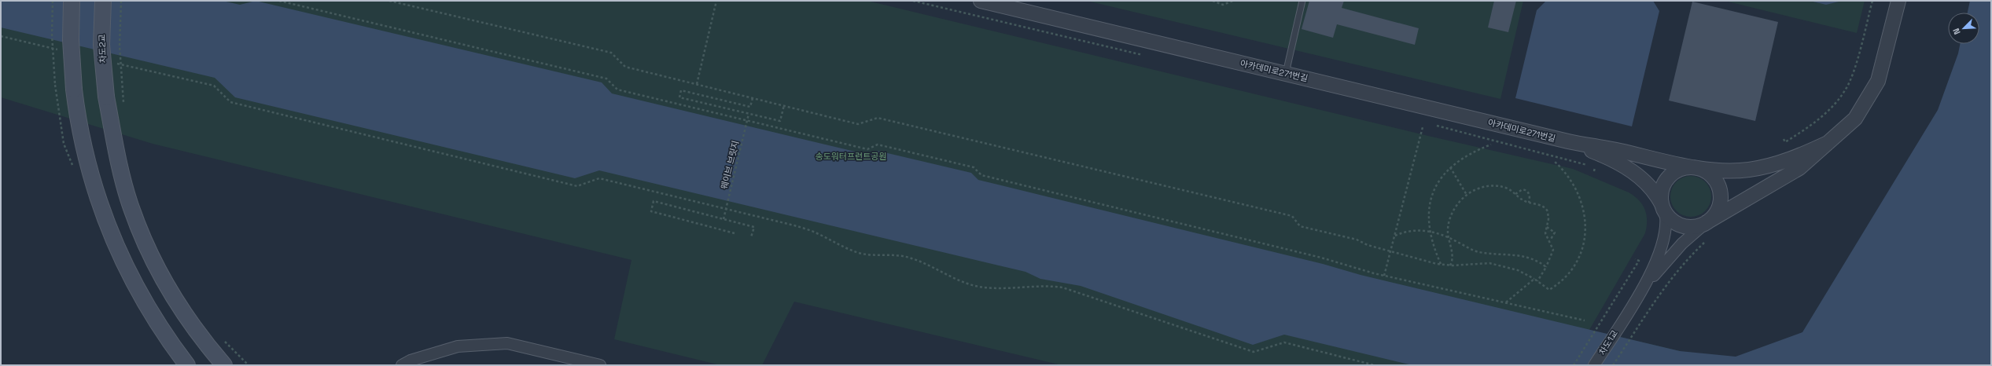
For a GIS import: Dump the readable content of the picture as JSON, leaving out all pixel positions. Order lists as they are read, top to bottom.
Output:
{
  "streets": {
    "main road": ["차도2교"],
    "street": ["아카데미로271번길", "차도1교"],
    "path": ["웨이브 브릿지"]
  },
  "parks": ["송도워터프런트공원"],
  "north": "bottom left"
}
